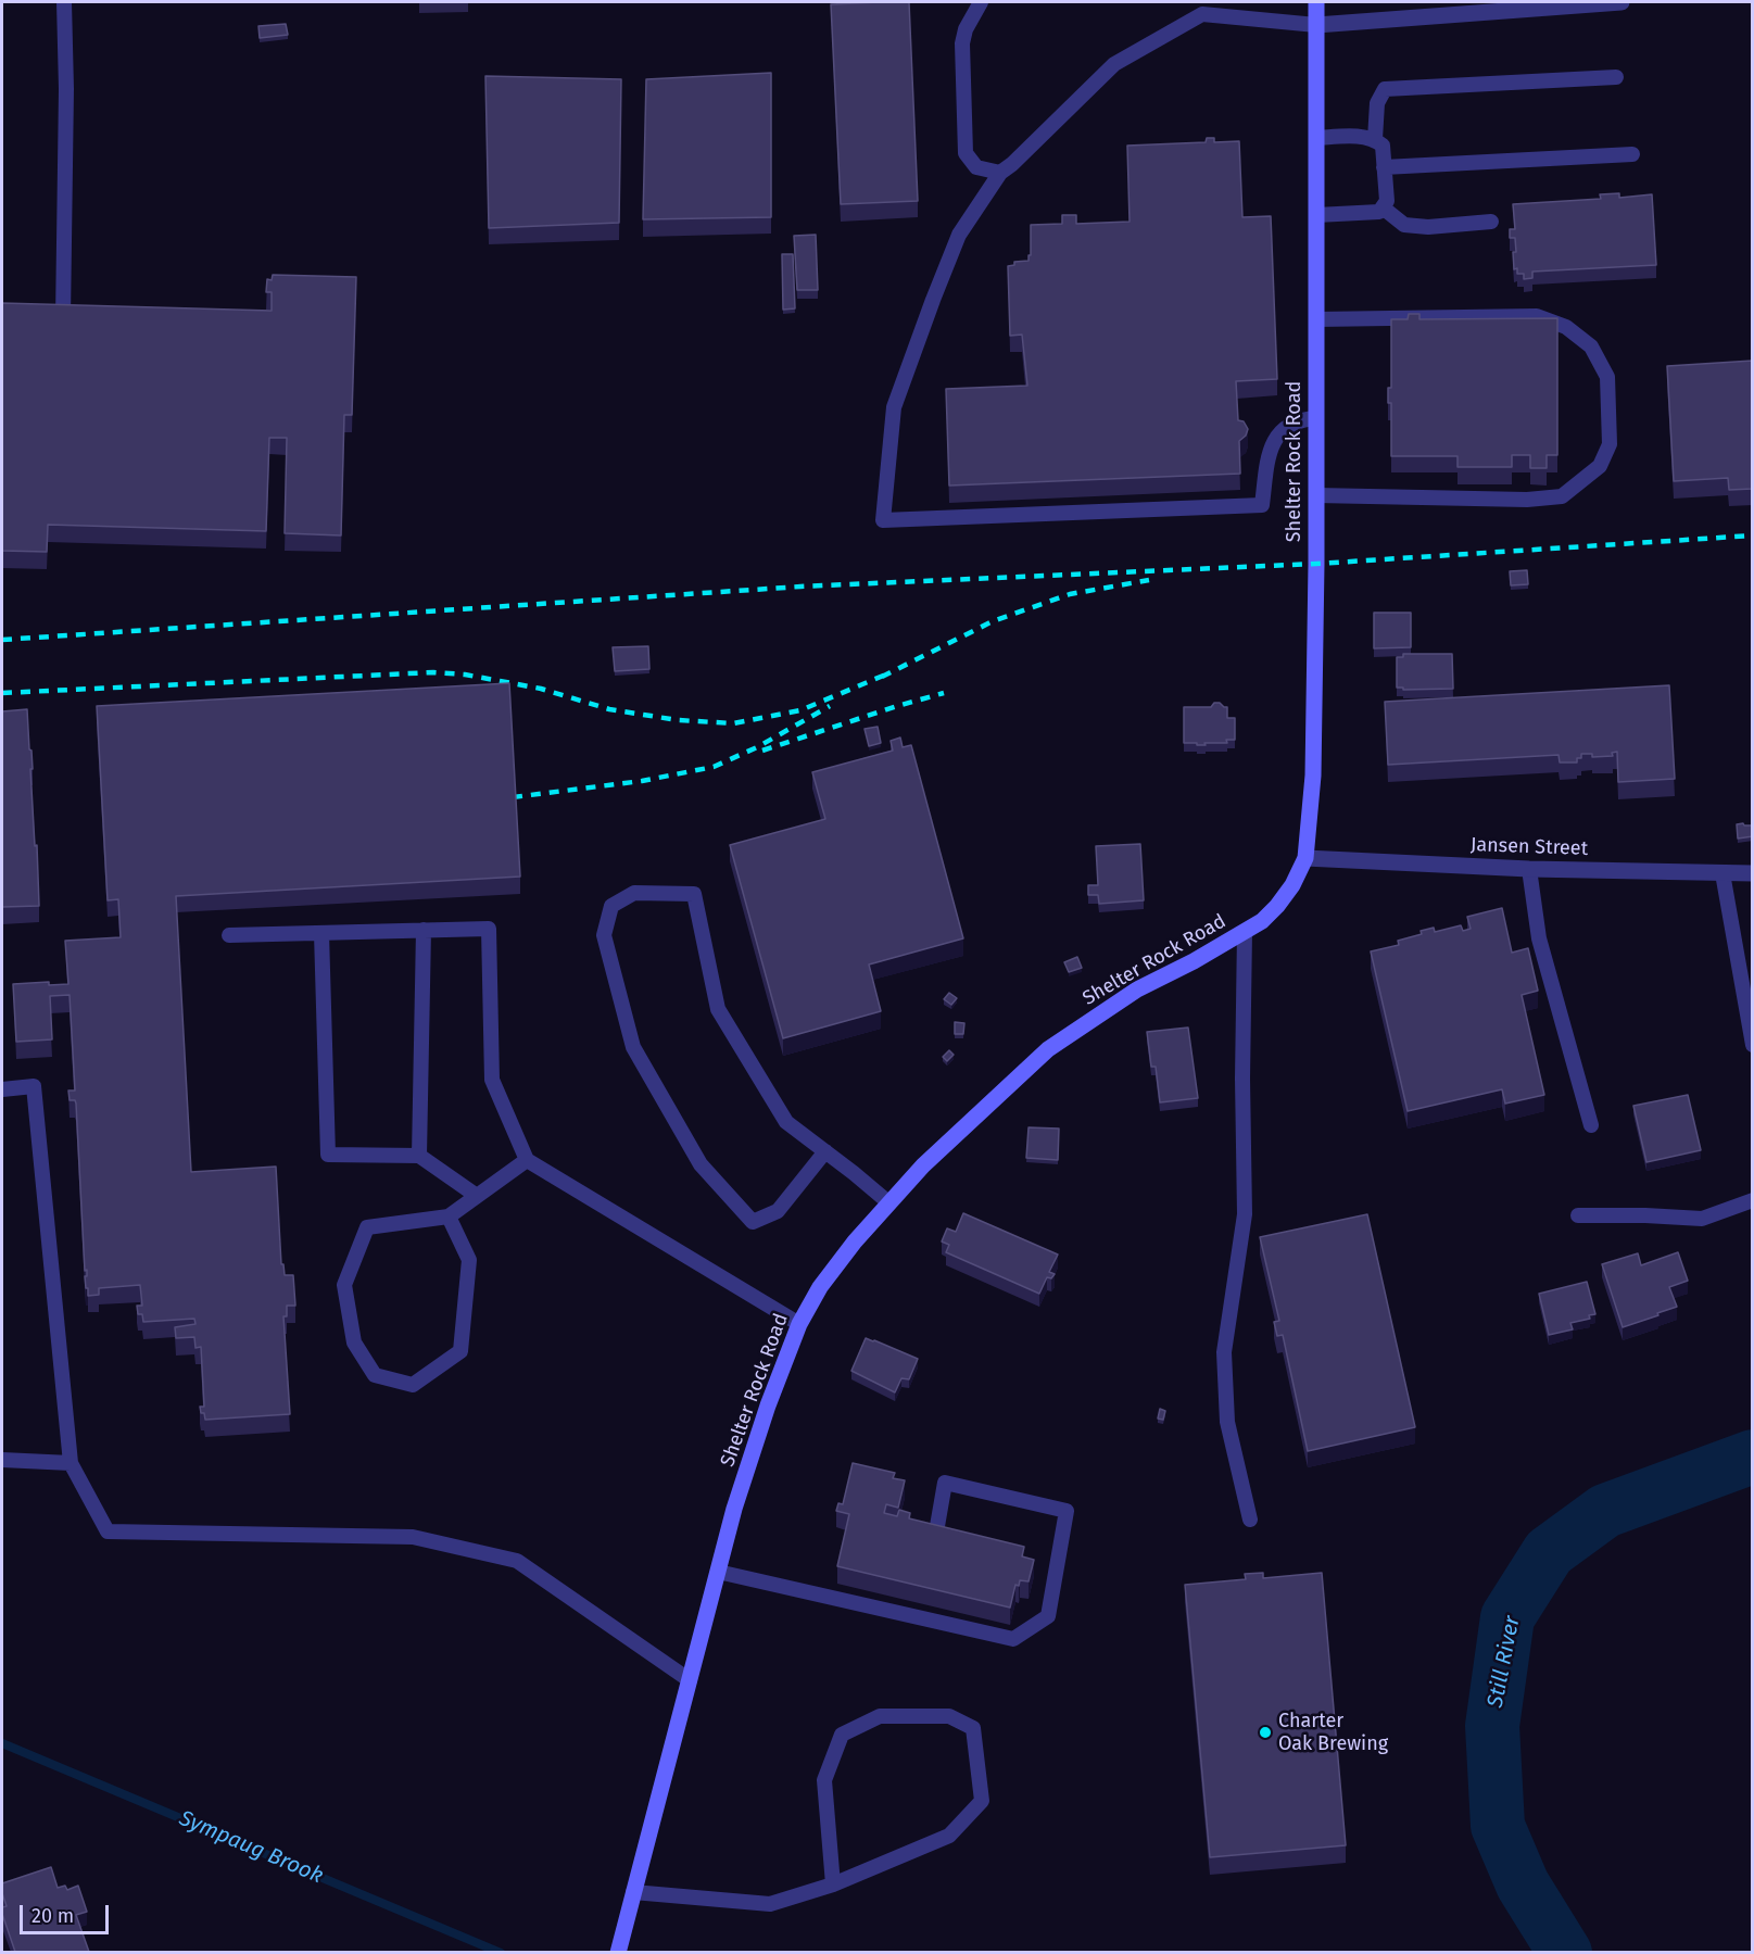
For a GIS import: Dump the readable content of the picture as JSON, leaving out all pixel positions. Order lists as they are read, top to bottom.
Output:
{
  "streets": {
    "street": ["Shelter Rock Road", "Jansen Street"]
  },
  "crossings": [
    ["Shelter Rock Road", "Jansen Street"]
  ],
  "water": ["Still River", "Sympaug Brook"],
  "places": ["Charter Oak Brewing"],
  "scale_bar": "20 m"
}
